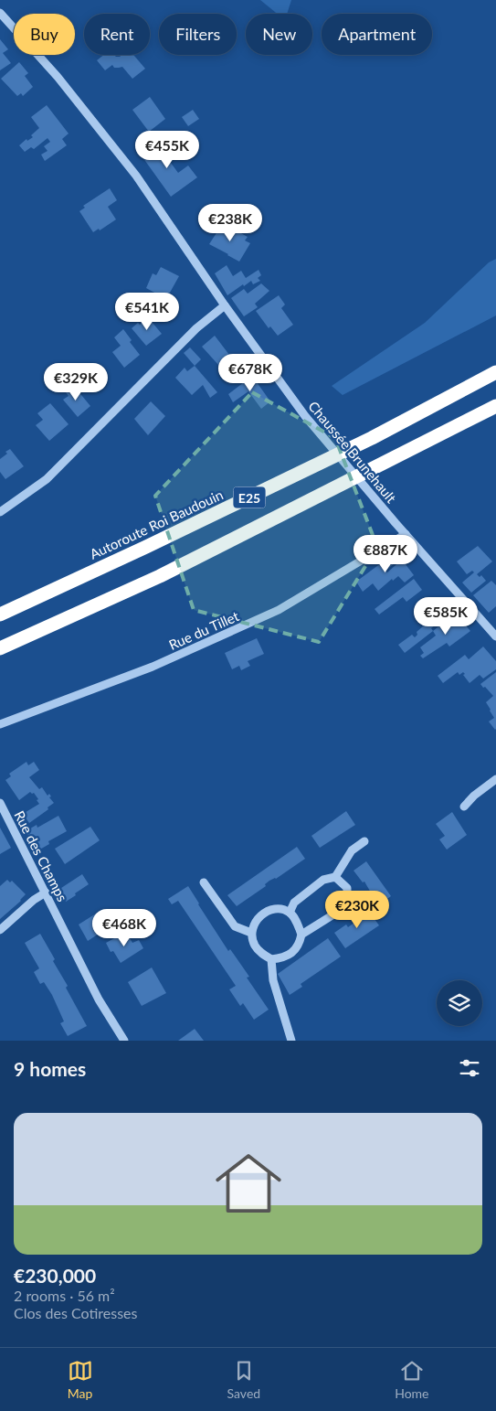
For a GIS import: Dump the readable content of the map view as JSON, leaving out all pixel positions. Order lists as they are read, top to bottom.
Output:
{
  "streets": {
    "highway": ["E25", "Autoroute Roi Baudouin"],
    "street": ["Chaussée Brunehault", "Rue du Tillet", "Rue des Champs"]
  },
  "crossings": [
    ["Chaussée Brunehault", "Rue du Tillet"]
  ],
  "page": {
    "chip": [
      "Buy",
      "Rent",
      "Filters",
      "New",
      "Apartment"
    ],
    "price": [
      "€455K",
      "€238K",
      "€541K",
      "€678K",
      "€329K",
      "€887K",
      "€585K",
      "€230K",
      "€468K"
    ],
    "heading": "9 homes",
    "list": [
      {
        "name": "€230,000",
        "note": "2 rooms · 56 m² · Clos des Cotiresses"
      }
    ],
    "tabs": ["Map", "Saved", "Home"]
  }
}
